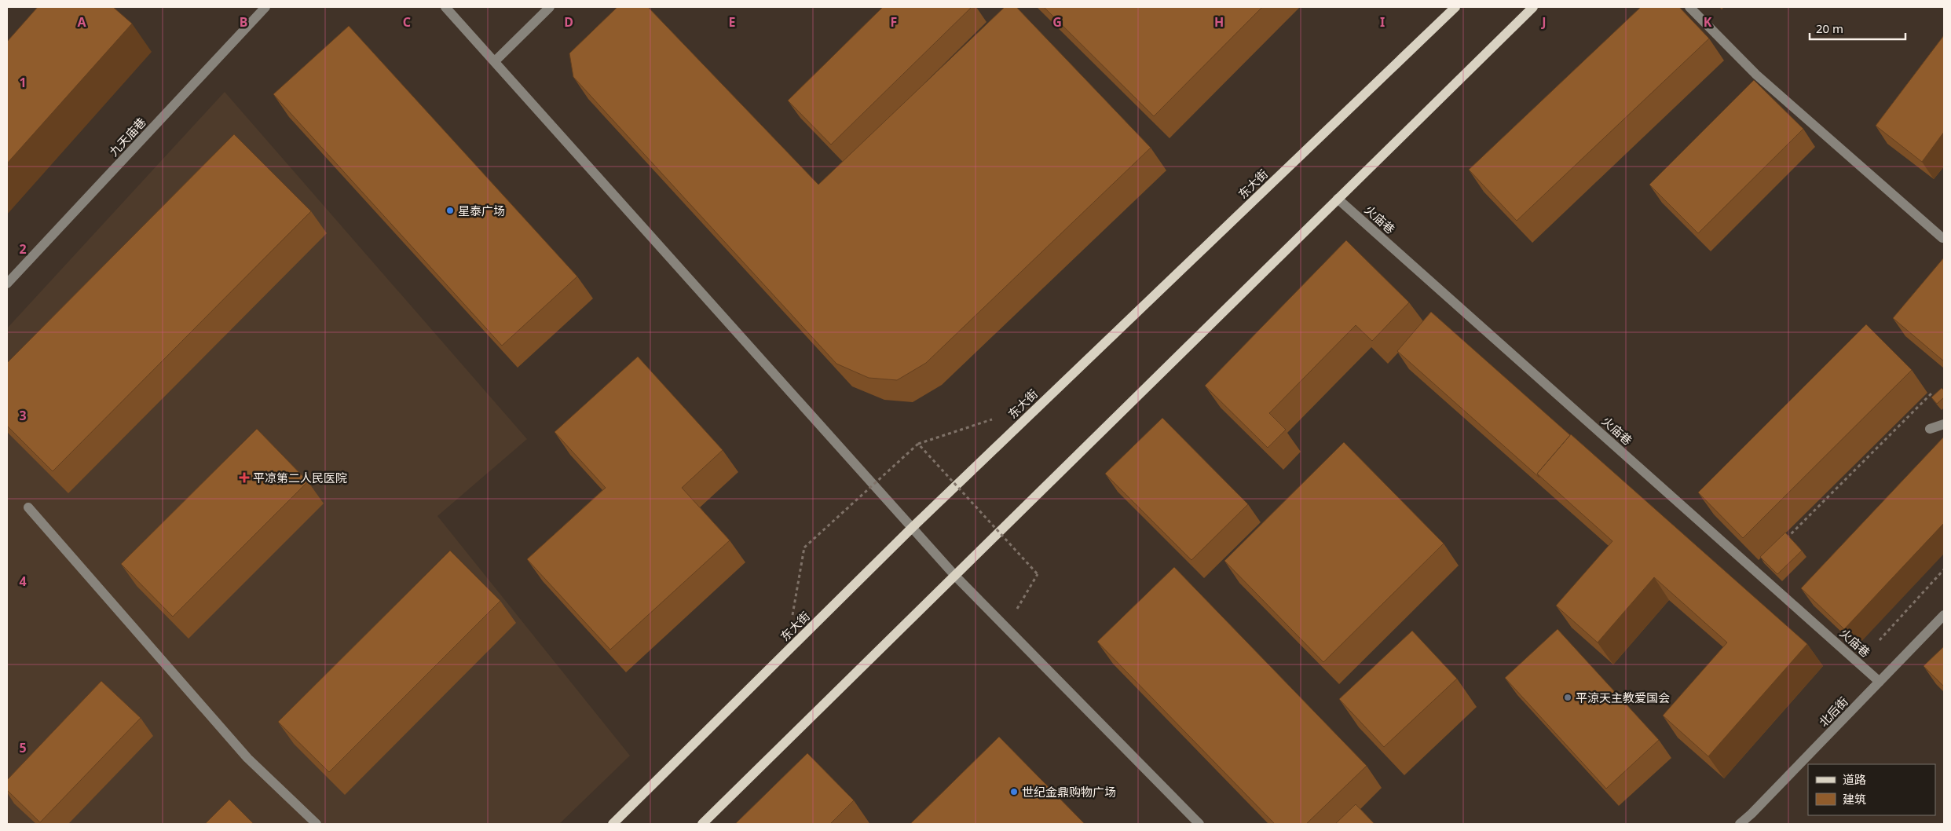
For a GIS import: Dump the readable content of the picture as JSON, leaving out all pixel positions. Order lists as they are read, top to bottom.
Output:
{
  "streets": {
    "main road": ["东大街"],
    "street": ["九天庙巷", "火庙巷", "北后街"]
  },
  "crossings": [
    ["火庙巷", "北后街"]
  ],
  "places": {
    "other": ["星泰广场", "平涼天主教爱国会", "世纪金鼎购物广场"],
    "health": ["平凉第二人民医院"]
  },
  "legend": ["道路", "建筑"],
  "scale_bar": "20 m",
  "grid": {
    "columns": [
      "A",
      "B",
      "C",
      "D",
      "E",
      "F",
      "G",
      "H",
      "I",
      "J",
      "K"
    ],
    "rows": [
      "1",
      "2",
      "3",
      "4",
      "5"
    ]
  }
}
